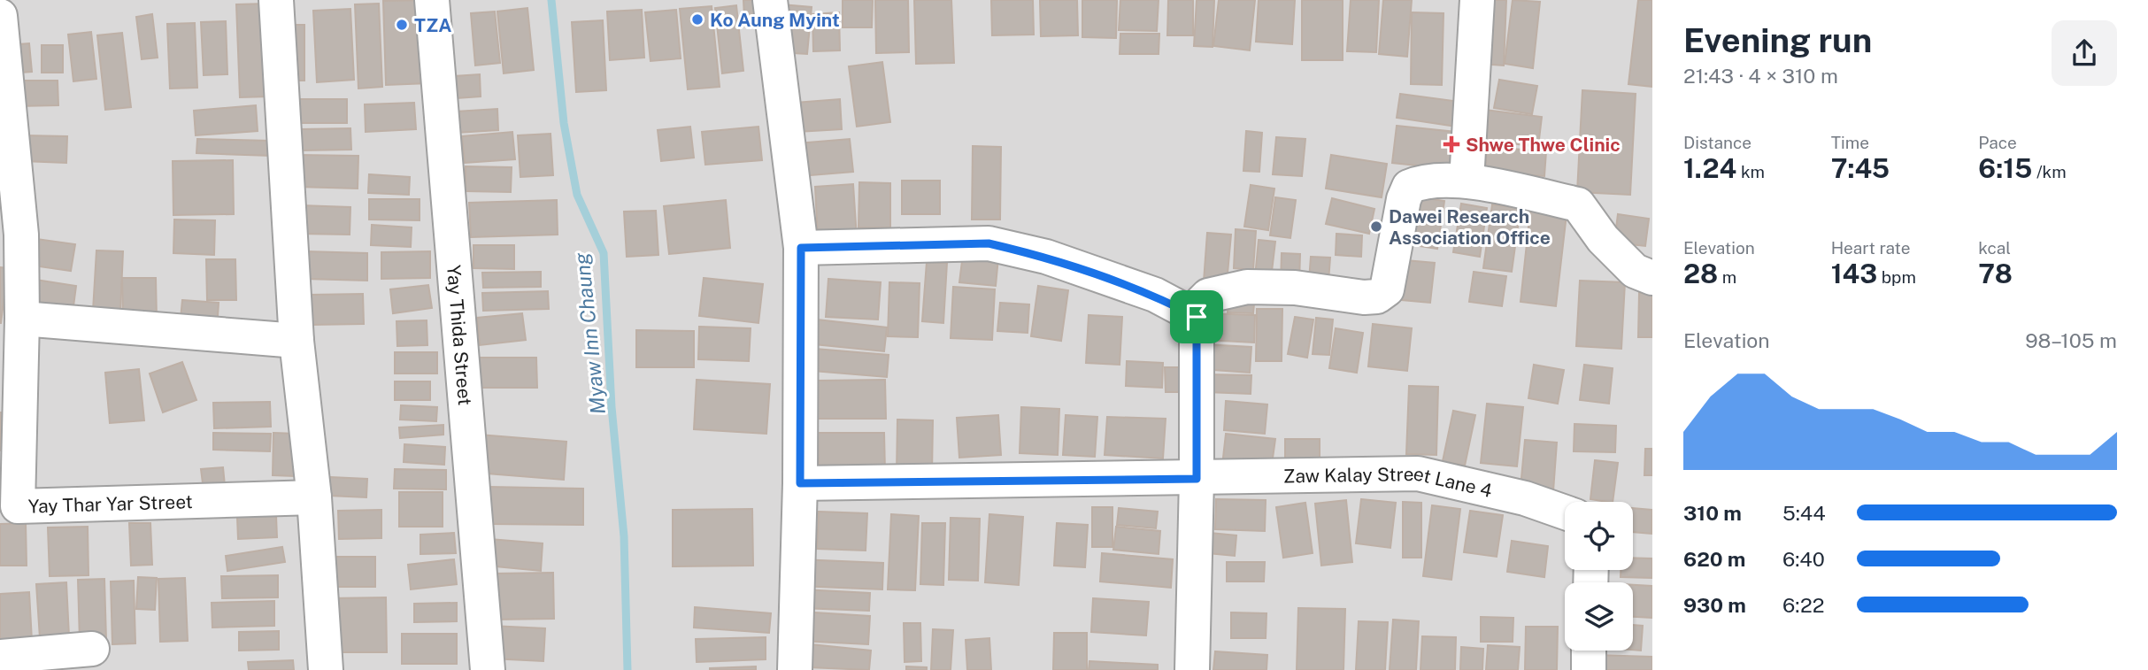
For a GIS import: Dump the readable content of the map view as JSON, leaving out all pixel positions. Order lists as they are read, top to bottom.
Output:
{
  "streets": {
    "street": ["Yay Thida Street", "Zaw Kalay Street Lane 4", "Yay Thar Yar Street"]
  },
  "water": ["Myaw Inn Chaung"],
  "places": {
    "other": ["Ko Aung Myint", "TZA", "Dawei Research Association Office"],
    "health": ["Shwe Thwe Clinic"]
  },
  "page": {
    "heading": ["Evening run", "21:43 · 4 × 310 m"],
    "stats": [
      ["Distance", "1.24 km"],
      ["Time", "7:45"],
      ["Pace", "6:15 /km"],
      ["Elevation", "28 m"],
      ["Heart rate", "143 bpm"],
      ["kcal", "78"]
    ],
    "chart": ["Elevation", "98–105 m"],
    "list": [
      {
        "name": "310 m",
        "note": "5:44"
      },
      {
        "name": "620 m",
        "note": "6:40"
      },
      {
        "name": "930 m",
        "note": "6:22"
      }
    ]
  }
}
